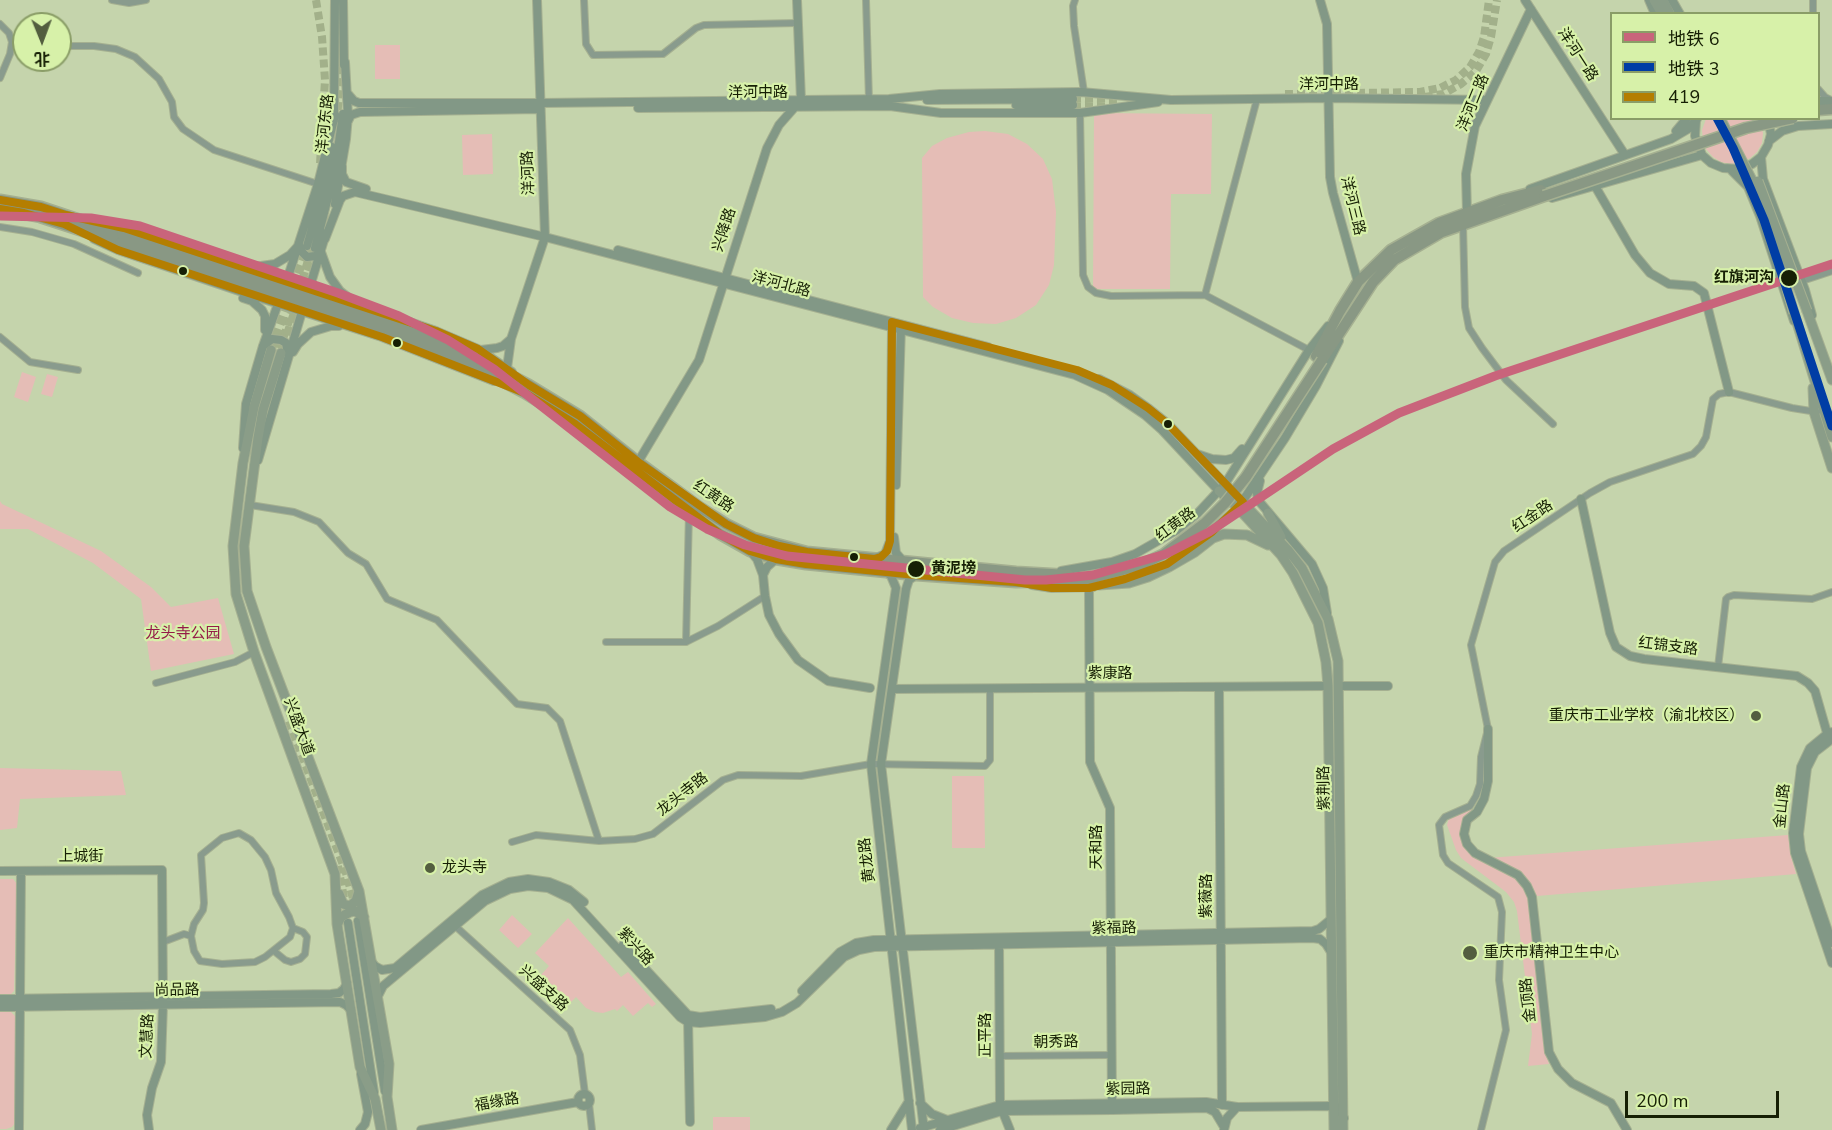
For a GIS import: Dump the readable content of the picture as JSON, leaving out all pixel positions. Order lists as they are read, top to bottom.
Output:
{
  "streets": {
    "highway": ["红黄路"],
    "main road": [
      "洋河一路",
      "洋河中路",
      "洋河二路",
      "洋河东路",
      "洋河路",
      "洋河三路",
      "兴降路",
      "洋河北路",
      "红锦支路",
      "紫康路",
      "兴盛大道",
      "紫荆路",
      "金山路",
      "天和路",
      "上城街",
      "黄龙路",
      "紫薇路",
      "紫福路",
      "紫兴路",
      "尚品路",
      "金顶路",
      "正平路",
      "文慧路",
      "紫园路",
      "福缘路"
    ],
    "street": [
      "红金路",
      "龙头寺路",
      "兴盛支路",
      "朝秀路"
    ]
  },
  "crossings": [
    ["洋河一路", "洋河二路"],
    ["洋河中路", "洋河二路"],
    ["洋河中路", "洋河路"],
    ["洋河中路", "洋河三路"],
    ["洋河中路", "兴降路"],
    ["洋河二路", "红黄路"],
    ["洋河路", "洋河北路"],
    ["洋河三路", "红黄路"],
    ["兴降路", "洋河北路"],
    ["兴降路", "红黄路"],
    ["洋河北路", "紫荆路"],
    ["红金路", "红锦支路"],
    ["红金路", "金顶路"],
    ["红锦支路", "金山路"],
    ["紫康路", "紫荆路"],
    ["紫康路", "龙头寺路"],
    ["紫康路", "天和路"],
    ["紫康路", "黄龙路"],
    ["紫康路", "紫薇路"],
    ["兴盛大道", "紫兴路"],
    ["兴盛大道", "尚品路"],
    ["紫荆路", "紫福路"],
    ["紫荆路", "紫园路"],
    ["龙头寺路", "黄龙路"],
    ["天和路", "紫福路"],
    ["天和路", "朝秀路"],
    ["天和路", "紫园路"],
    ["上城街", "文慧路"],
    ["黄龙路", "紫福路"],
    ["黄龙路", "紫园路"],
    ["紫薇路", "紫福路"],
    ["紫薇路", "紫园路"],
    ["紫福路", "正平路"],
    ["紫兴路", "兴盛支路"],
    ["兴盛支路", "福缘路"],
    ["尚品路", "文慧路"],
    ["正平路", "朝秀路"],
    ["正平路", "紫园路"]
  ],
  "parks": ["龙头寺公园"],
  "places": [
    "红旗河沟",
    "黄泥塝",
    "重庆市工业学校（渝北校区）",
    "龙头寺",
    "重庆市精神卫生中心"
  ],
  "lines": ["metro line 3", "transit line 419", "metro line 6"],
  "legend": ["地铁 6", "地铁 3", "419"],
  "scale_bar": "200 m",
  "north": "bottom"
}
